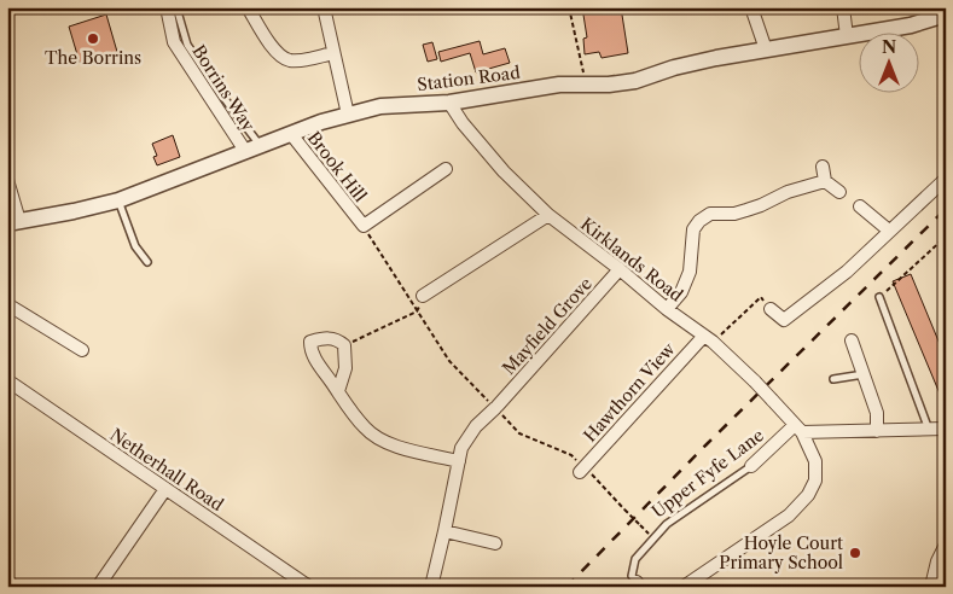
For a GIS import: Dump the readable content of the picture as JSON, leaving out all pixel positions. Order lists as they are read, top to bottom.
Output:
{
  "streets": {
    "street": [
      "Station Road",
      "Borrins Way",
      "Brook Hill",
      "Kirklands Road",
      "Mayfield Grove",
      "Hawthorn View",
      "Netherhall Road",
      "Upper Fyfe Lane"
    ]
  },
  "crossings": [
    ["Station Road", "Borrins Way"],
    ["Station Road", "Brook Hill"],
    ["Station Road", "Kirklands Road"],
    ["Kirklands Road", "Mayfield Grove"],
    ["Kirklands Road", "Hawthorn View"],
    ["Kirklands Road", "Upper Fyfe Lane"]
  ],
  "places": ["The Borrins", "Hoyle Court Primary School"],
  "north": "top"
}
